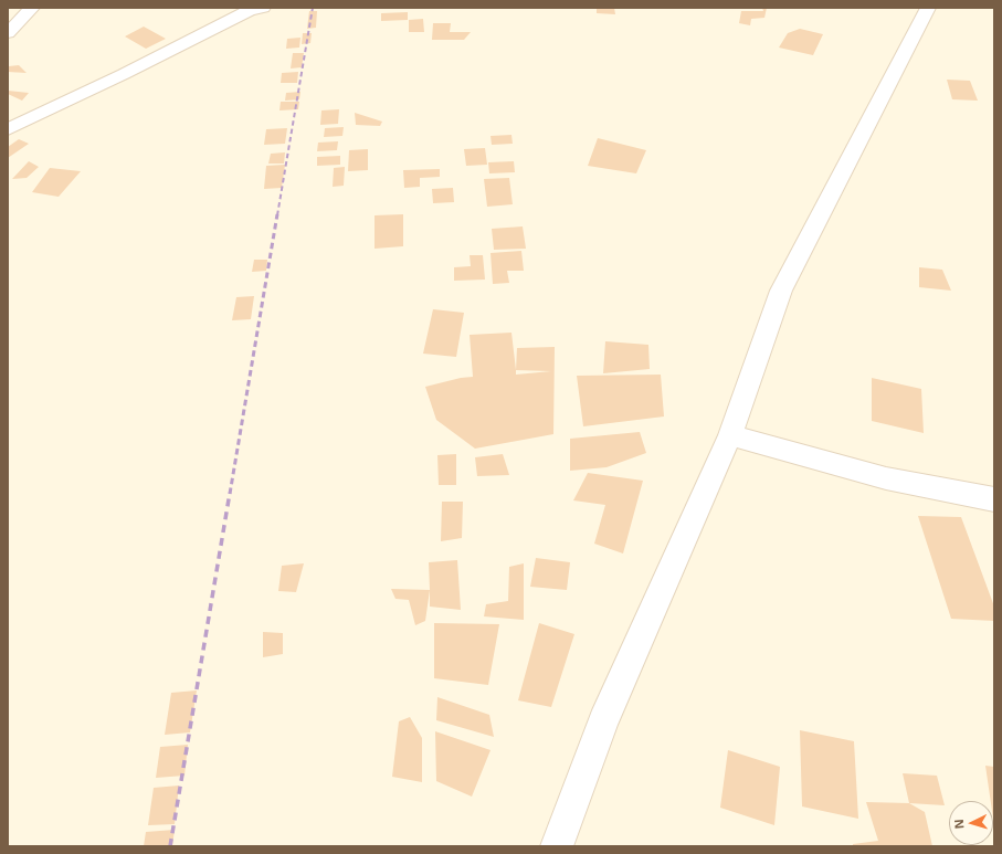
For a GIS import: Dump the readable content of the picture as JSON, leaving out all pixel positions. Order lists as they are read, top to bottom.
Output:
{
  "north": "left"
}
